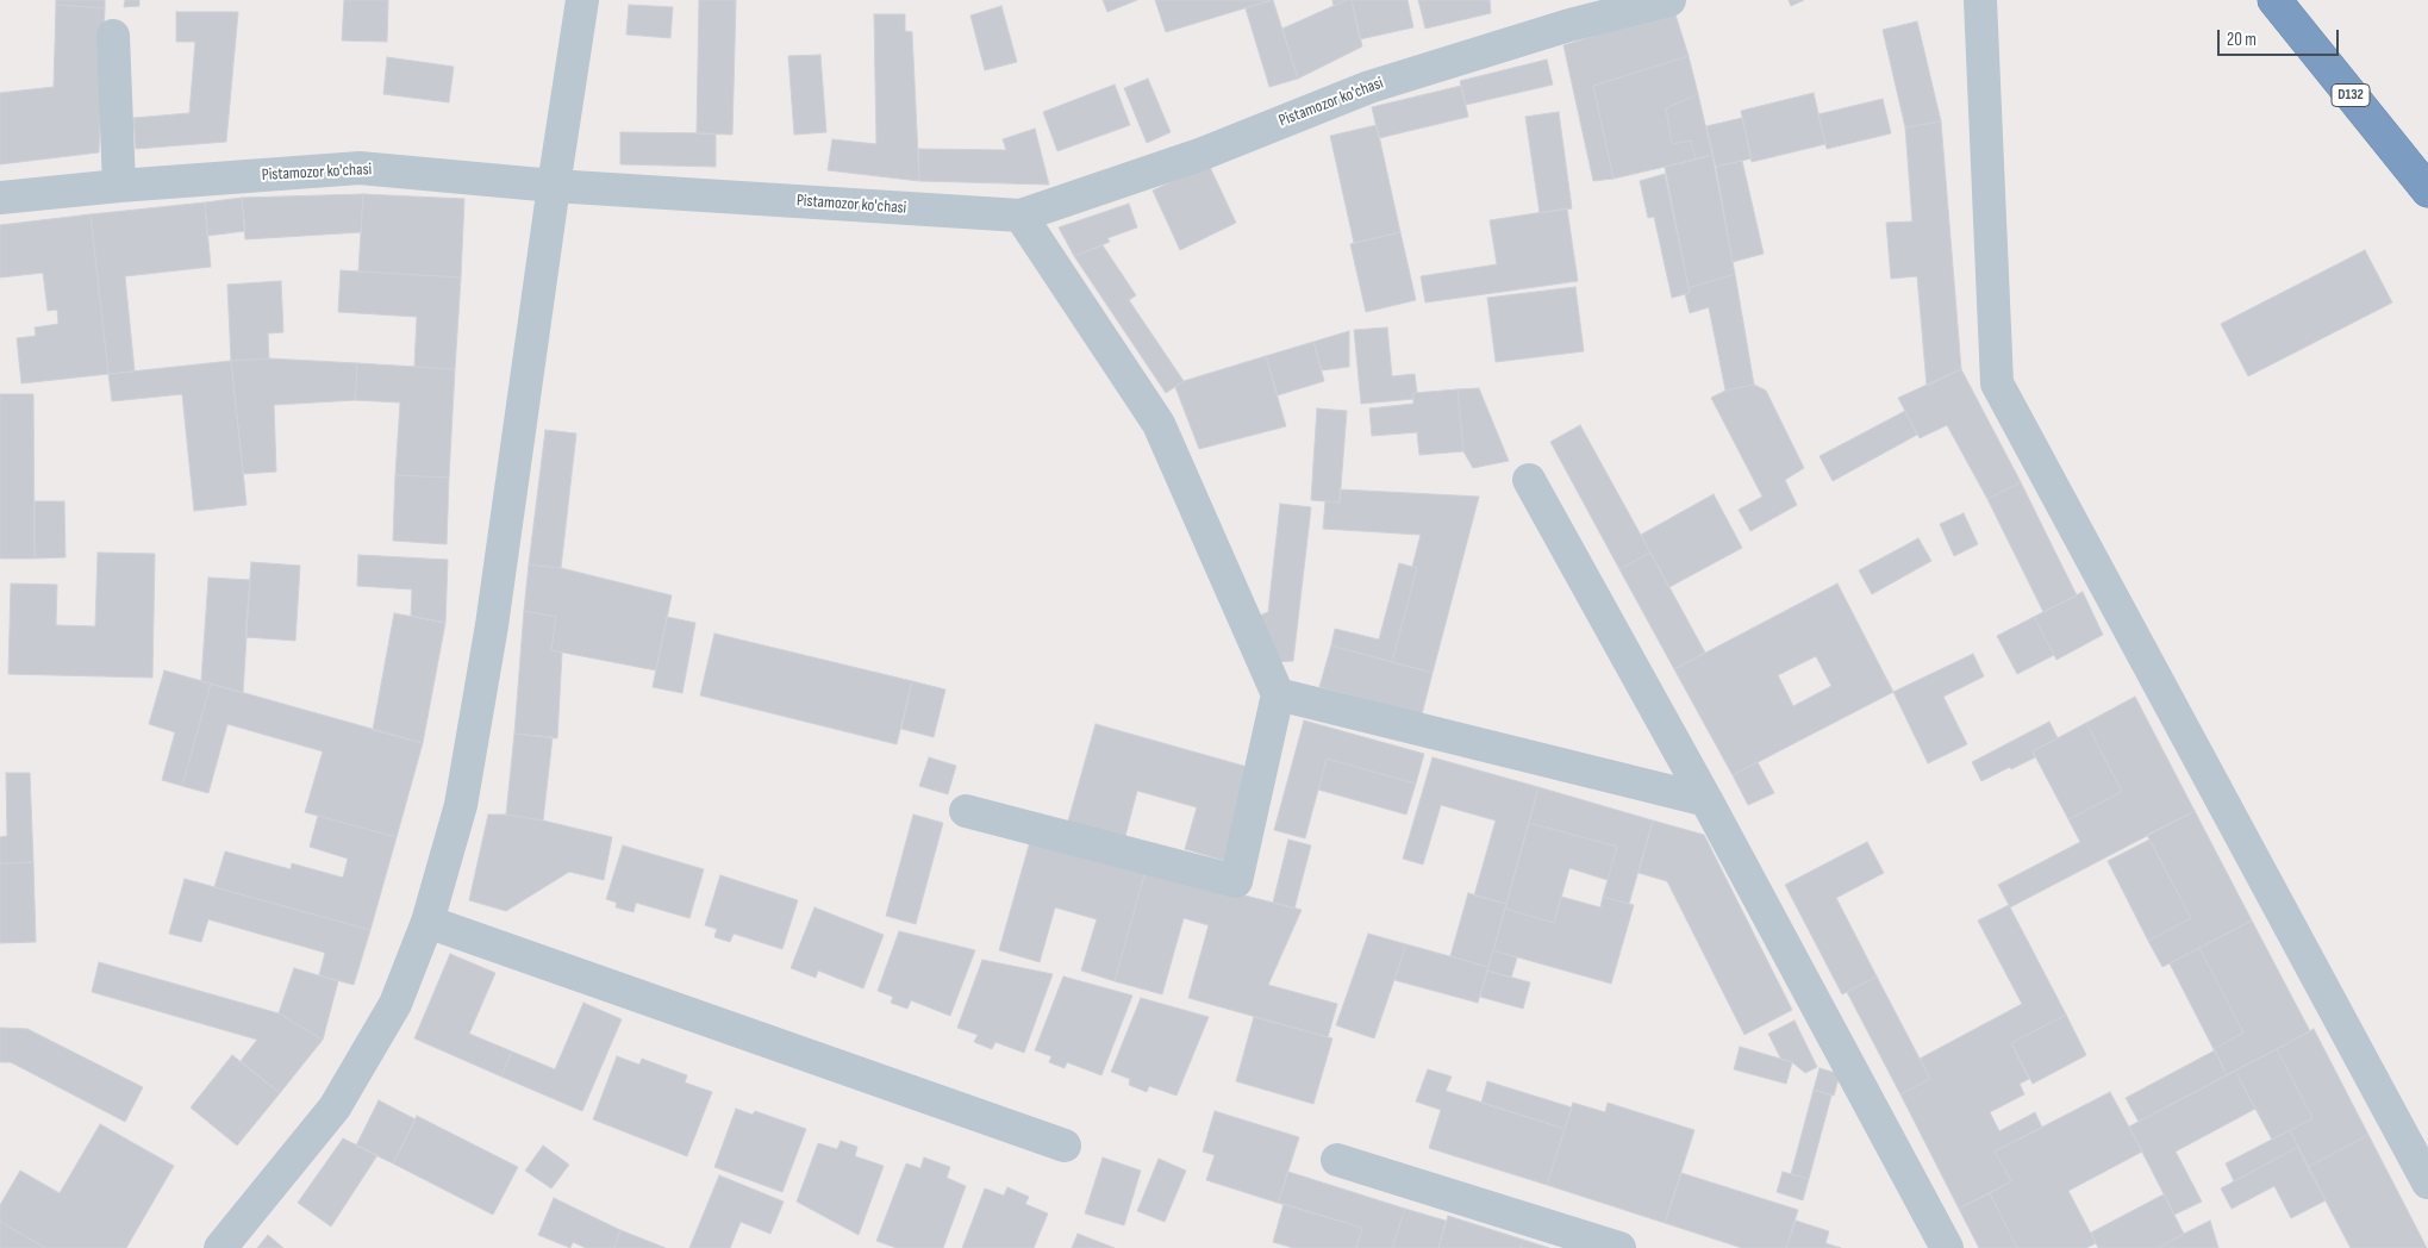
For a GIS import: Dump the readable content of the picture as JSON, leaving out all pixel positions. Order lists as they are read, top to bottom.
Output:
{
  "streets": {
    "highway": ["D132"],
    "street": ["Pistamozor ko'chasi"]
  },
  "scale_bar": "20 m"
}
